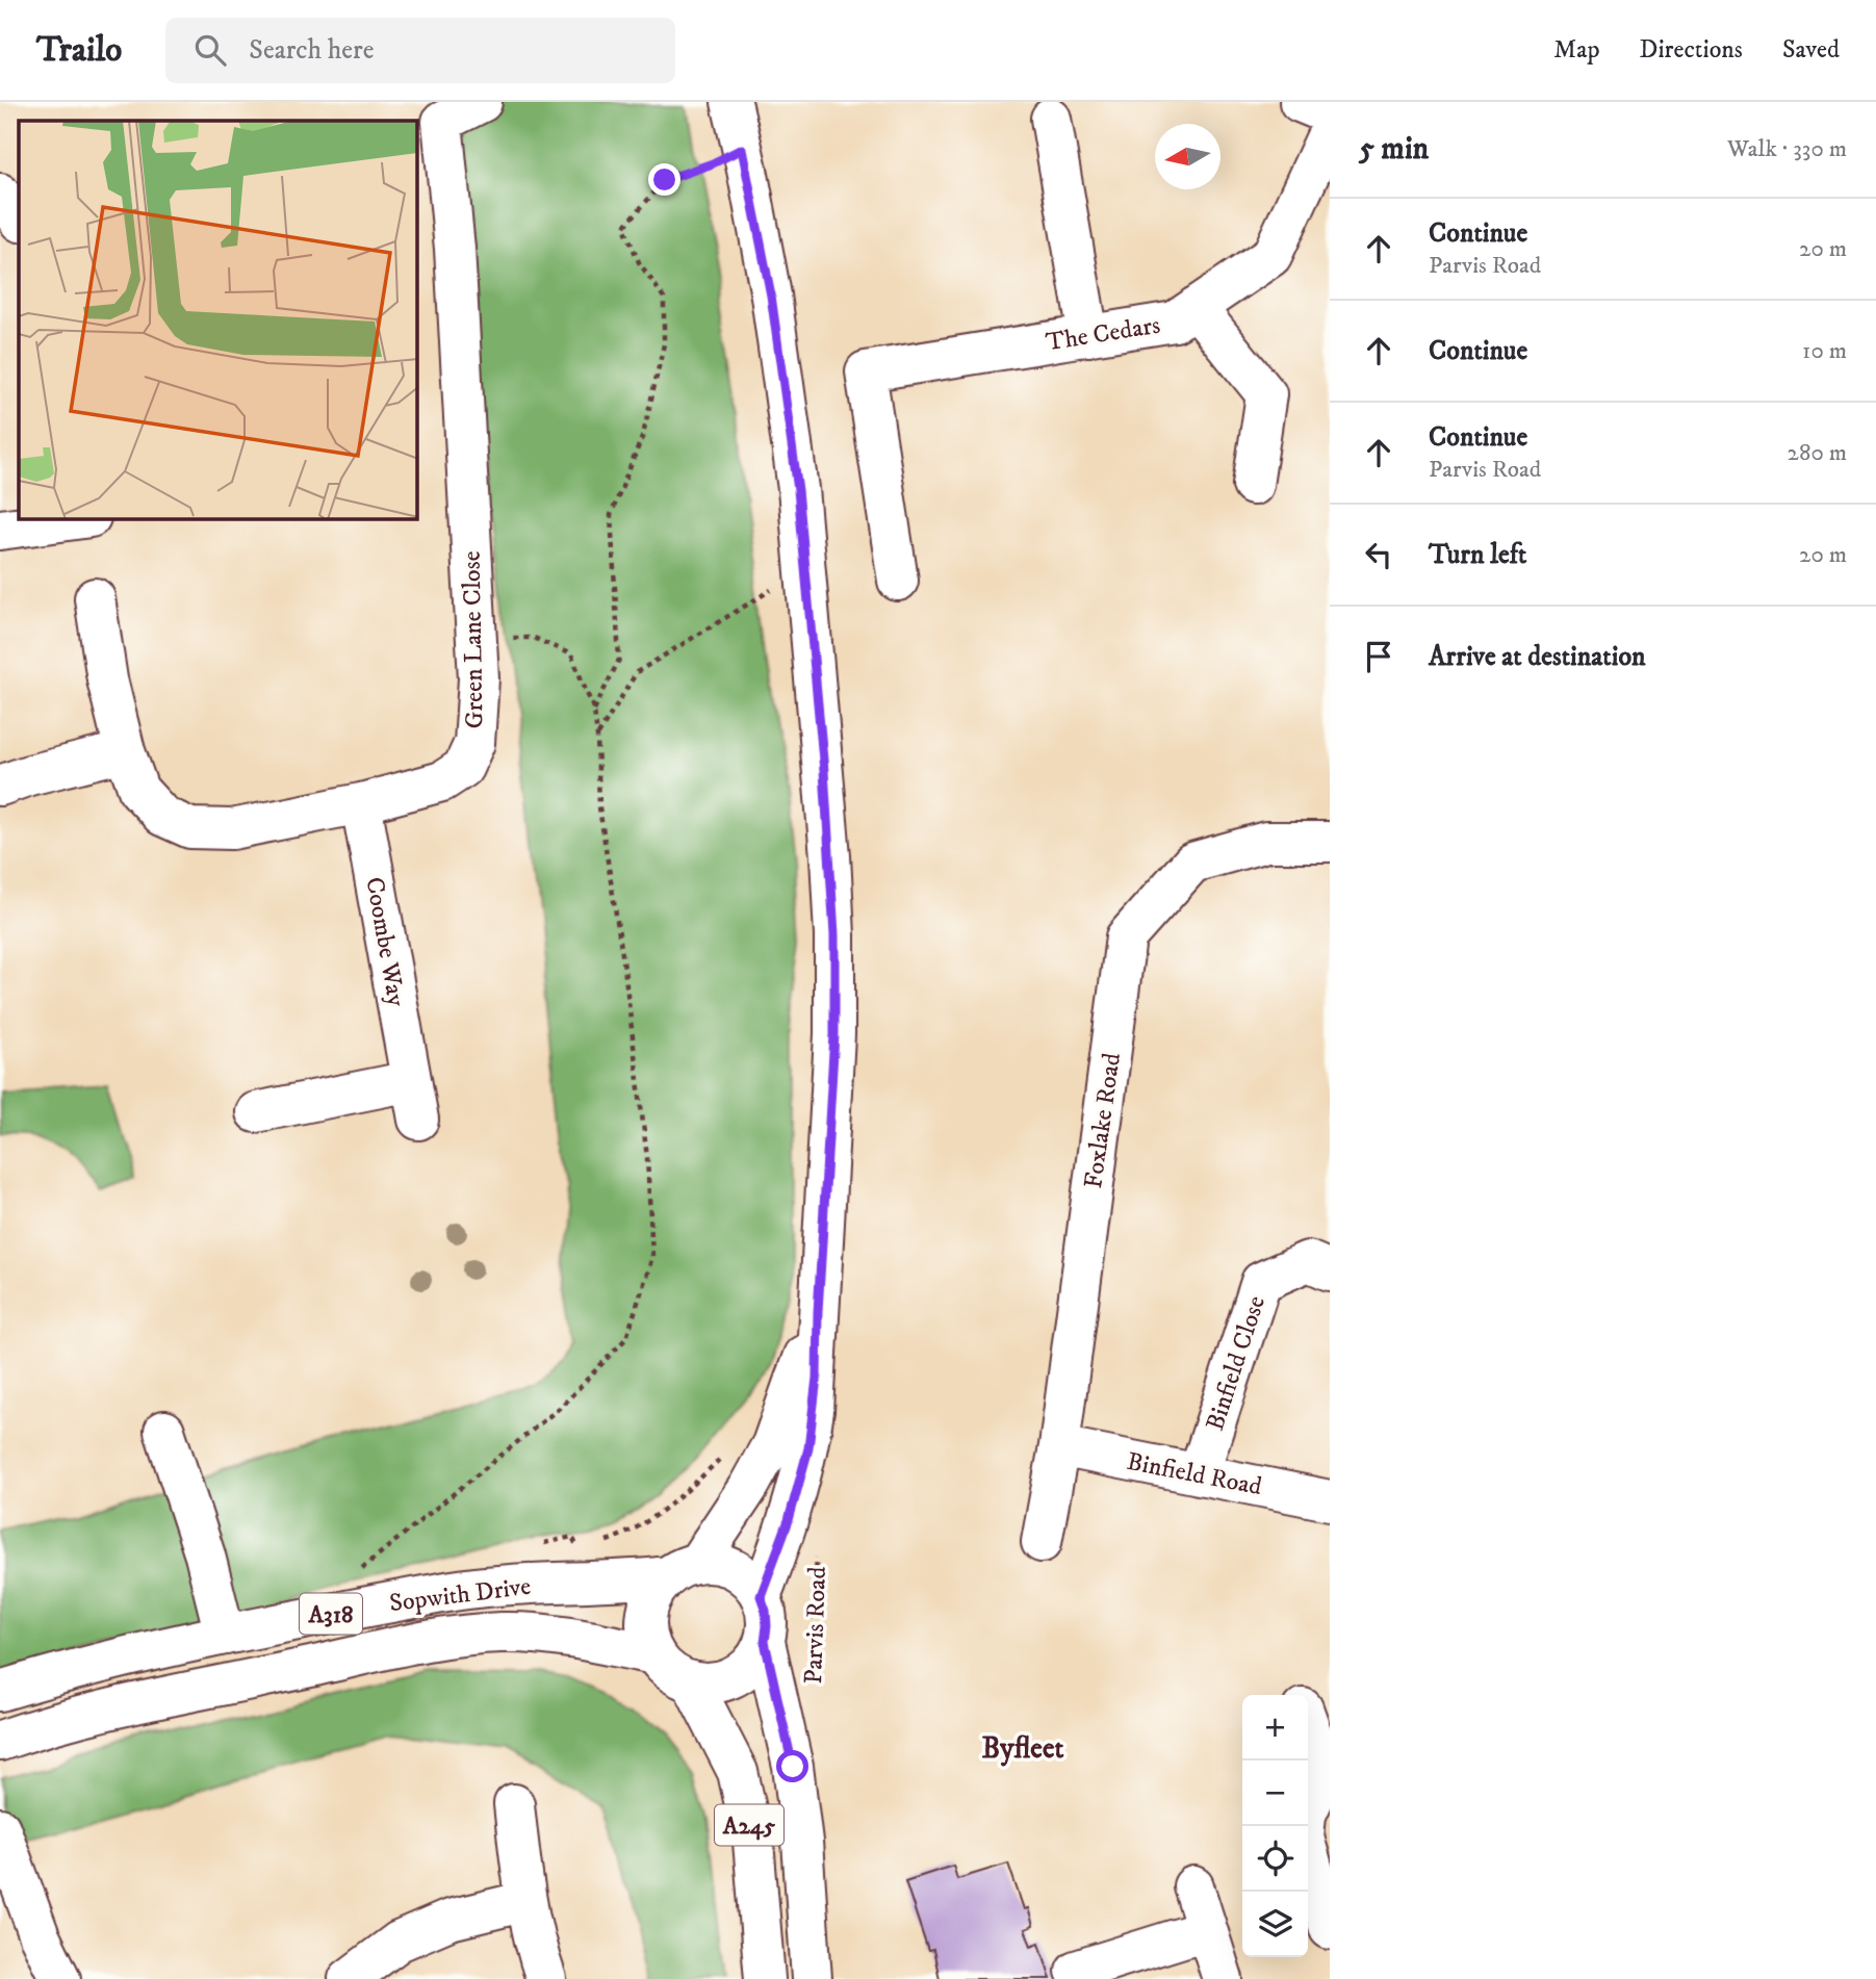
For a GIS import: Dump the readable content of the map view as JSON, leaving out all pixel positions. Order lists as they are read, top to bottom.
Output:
{
  "streets": {
    "street": [
      "The Cedars",
      "Green Lane Close",
      "Coombe Way",
      "Foxlake Road",
      "Binfield Close",
      "Binfield Road",
      "Sopwith Drive",
      "A318",
      "Parvis Road",
      "A245"
    ]
  },
  "crossings": [
    ["Green Lane Close", "Coombe Way"],
    ["Foxlake Road", "Binfield Road"],
    ["Binfield Close", "Binfield Road"],
    ["Sopwith Drive", "Parvis Road"],
    ["Sopwith Drive", "A245"],
    ["Parvis Road", "A245"]
  ],
  "districts": ["Byfleet"],
  "north": "left",
  "page": {
    "header": "Trailo",
    "search": "Search here",
    "nav": ["Map", "Directions", "Saved"],
    "heading": ["5 min", "Walk · 330 m"],
    "list": [
      ["Continue", "Parvis Road", "20 m"],
      ["Continue", "10 m"],
      ["Continue", "Parvis Road", "280 m"],
      ["Turn left", "20 m"],
      "Arrive at destination"
    ],
    "map_buttons": ["+", "−"]
  }
}
